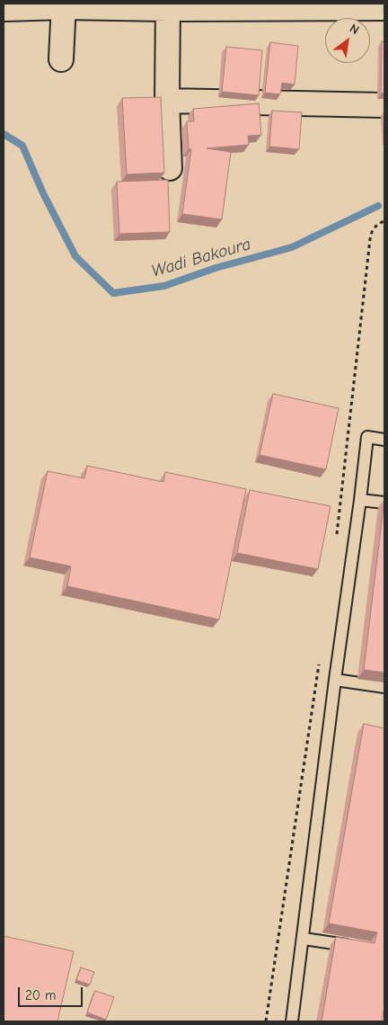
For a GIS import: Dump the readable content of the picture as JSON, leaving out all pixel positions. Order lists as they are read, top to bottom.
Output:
{
  "water": ["Wadi Bakoura"],
  "scale_bar": "20 m",
  "north": "top right"
}
